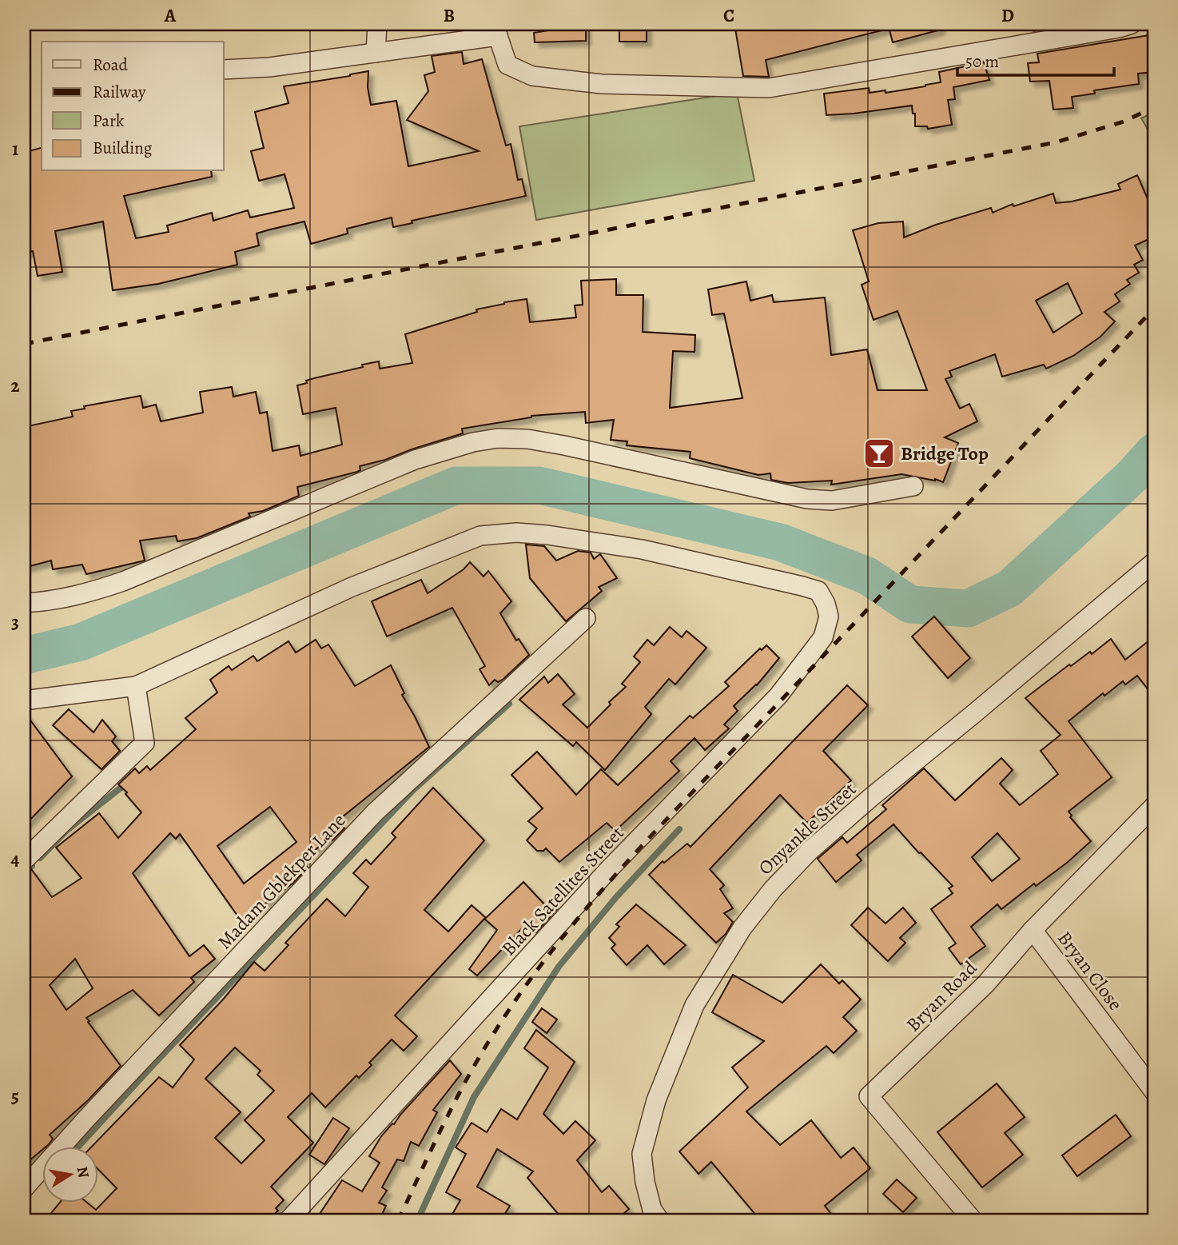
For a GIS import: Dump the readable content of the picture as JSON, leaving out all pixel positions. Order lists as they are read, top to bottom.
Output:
{
  "streets": {
    "street": [
      "Onyankle Street",
      "Madam Gblekper Lane",
      "Black Satellites Street",
      "Bryan Close",
      "Bryan Road"
    ]
  },
  "crossings": [
    ["Bryan Close", "Bryan Road"]
  ],
  "places": {
    "bar": ["Bridge Top"]
  },
  "legend": [
    "Road",
    "Railway",
    "Park",
    "Building"
  ],
  "scale_bar": "50 m",
  "north": "right",
  "grid": {
    "columns": [
      "A",
      "B",
      "C",
      "D"
    ],
    "rows": [
      "1",
      "2",
      "3",
      "4",
      "5"
    ]
  }
}
